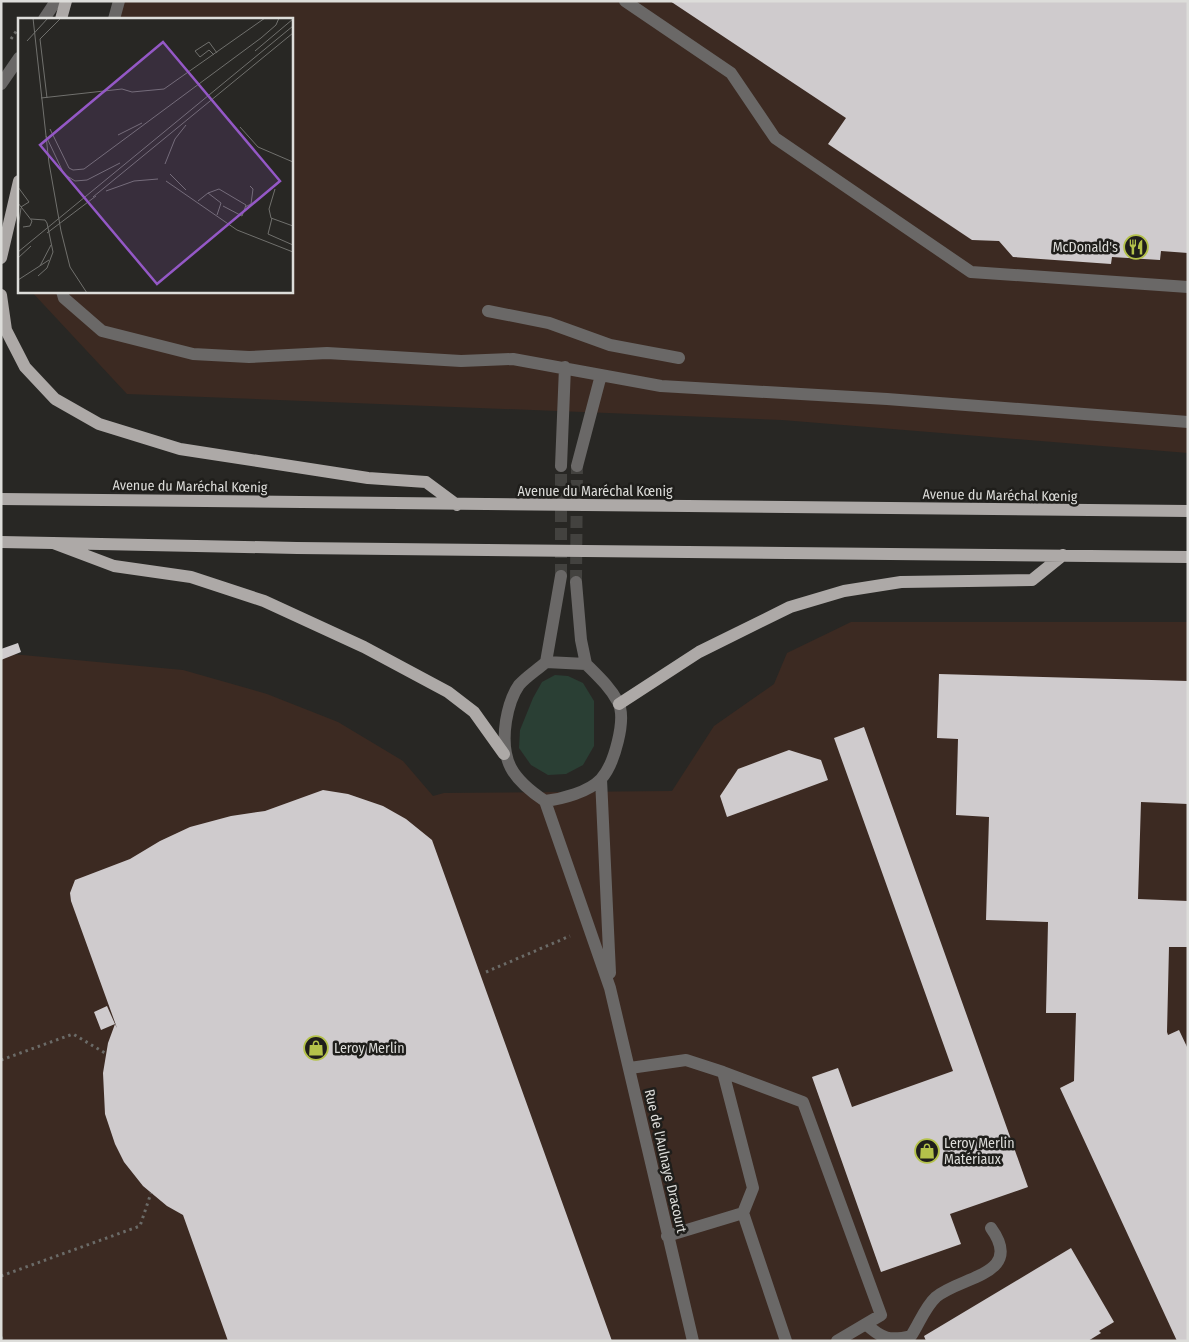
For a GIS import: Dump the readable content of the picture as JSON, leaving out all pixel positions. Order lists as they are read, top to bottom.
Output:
{
  "streets": {
    "main road": ["Avenue du Maréchal Kœnig"],
    "street": ["Rue de l'Aulnaye Dracourt"]
  },
  "places": {
    "restaurant": ["McDonald's"],
    "shop": ["Leroy Merlin", "Leroy Merlin Matériaux"]
  }
}
